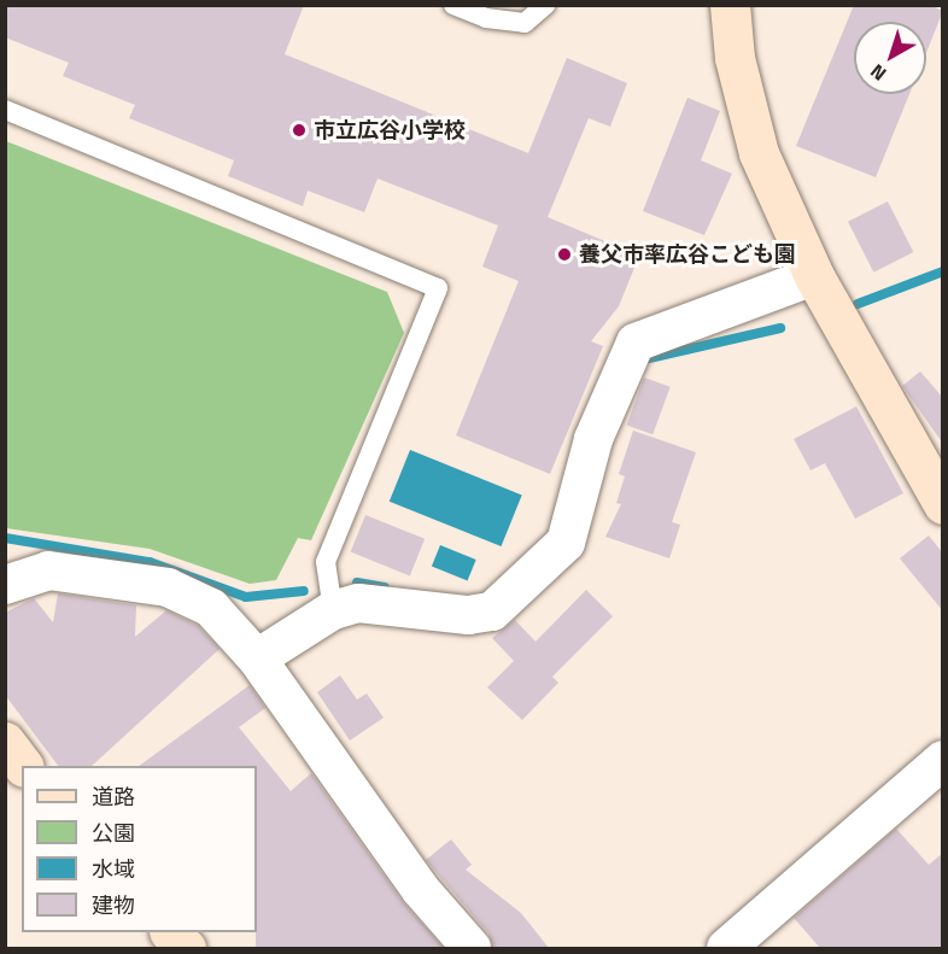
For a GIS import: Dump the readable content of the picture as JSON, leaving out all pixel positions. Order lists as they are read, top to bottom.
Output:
{
  "places": ["市立広谷小学校", "養父市率広谷こども園"],
  "legend": [
    "道路",
    "公園",
    "水域",
    "建物"
  ],
  "north": "bottom left"
}
